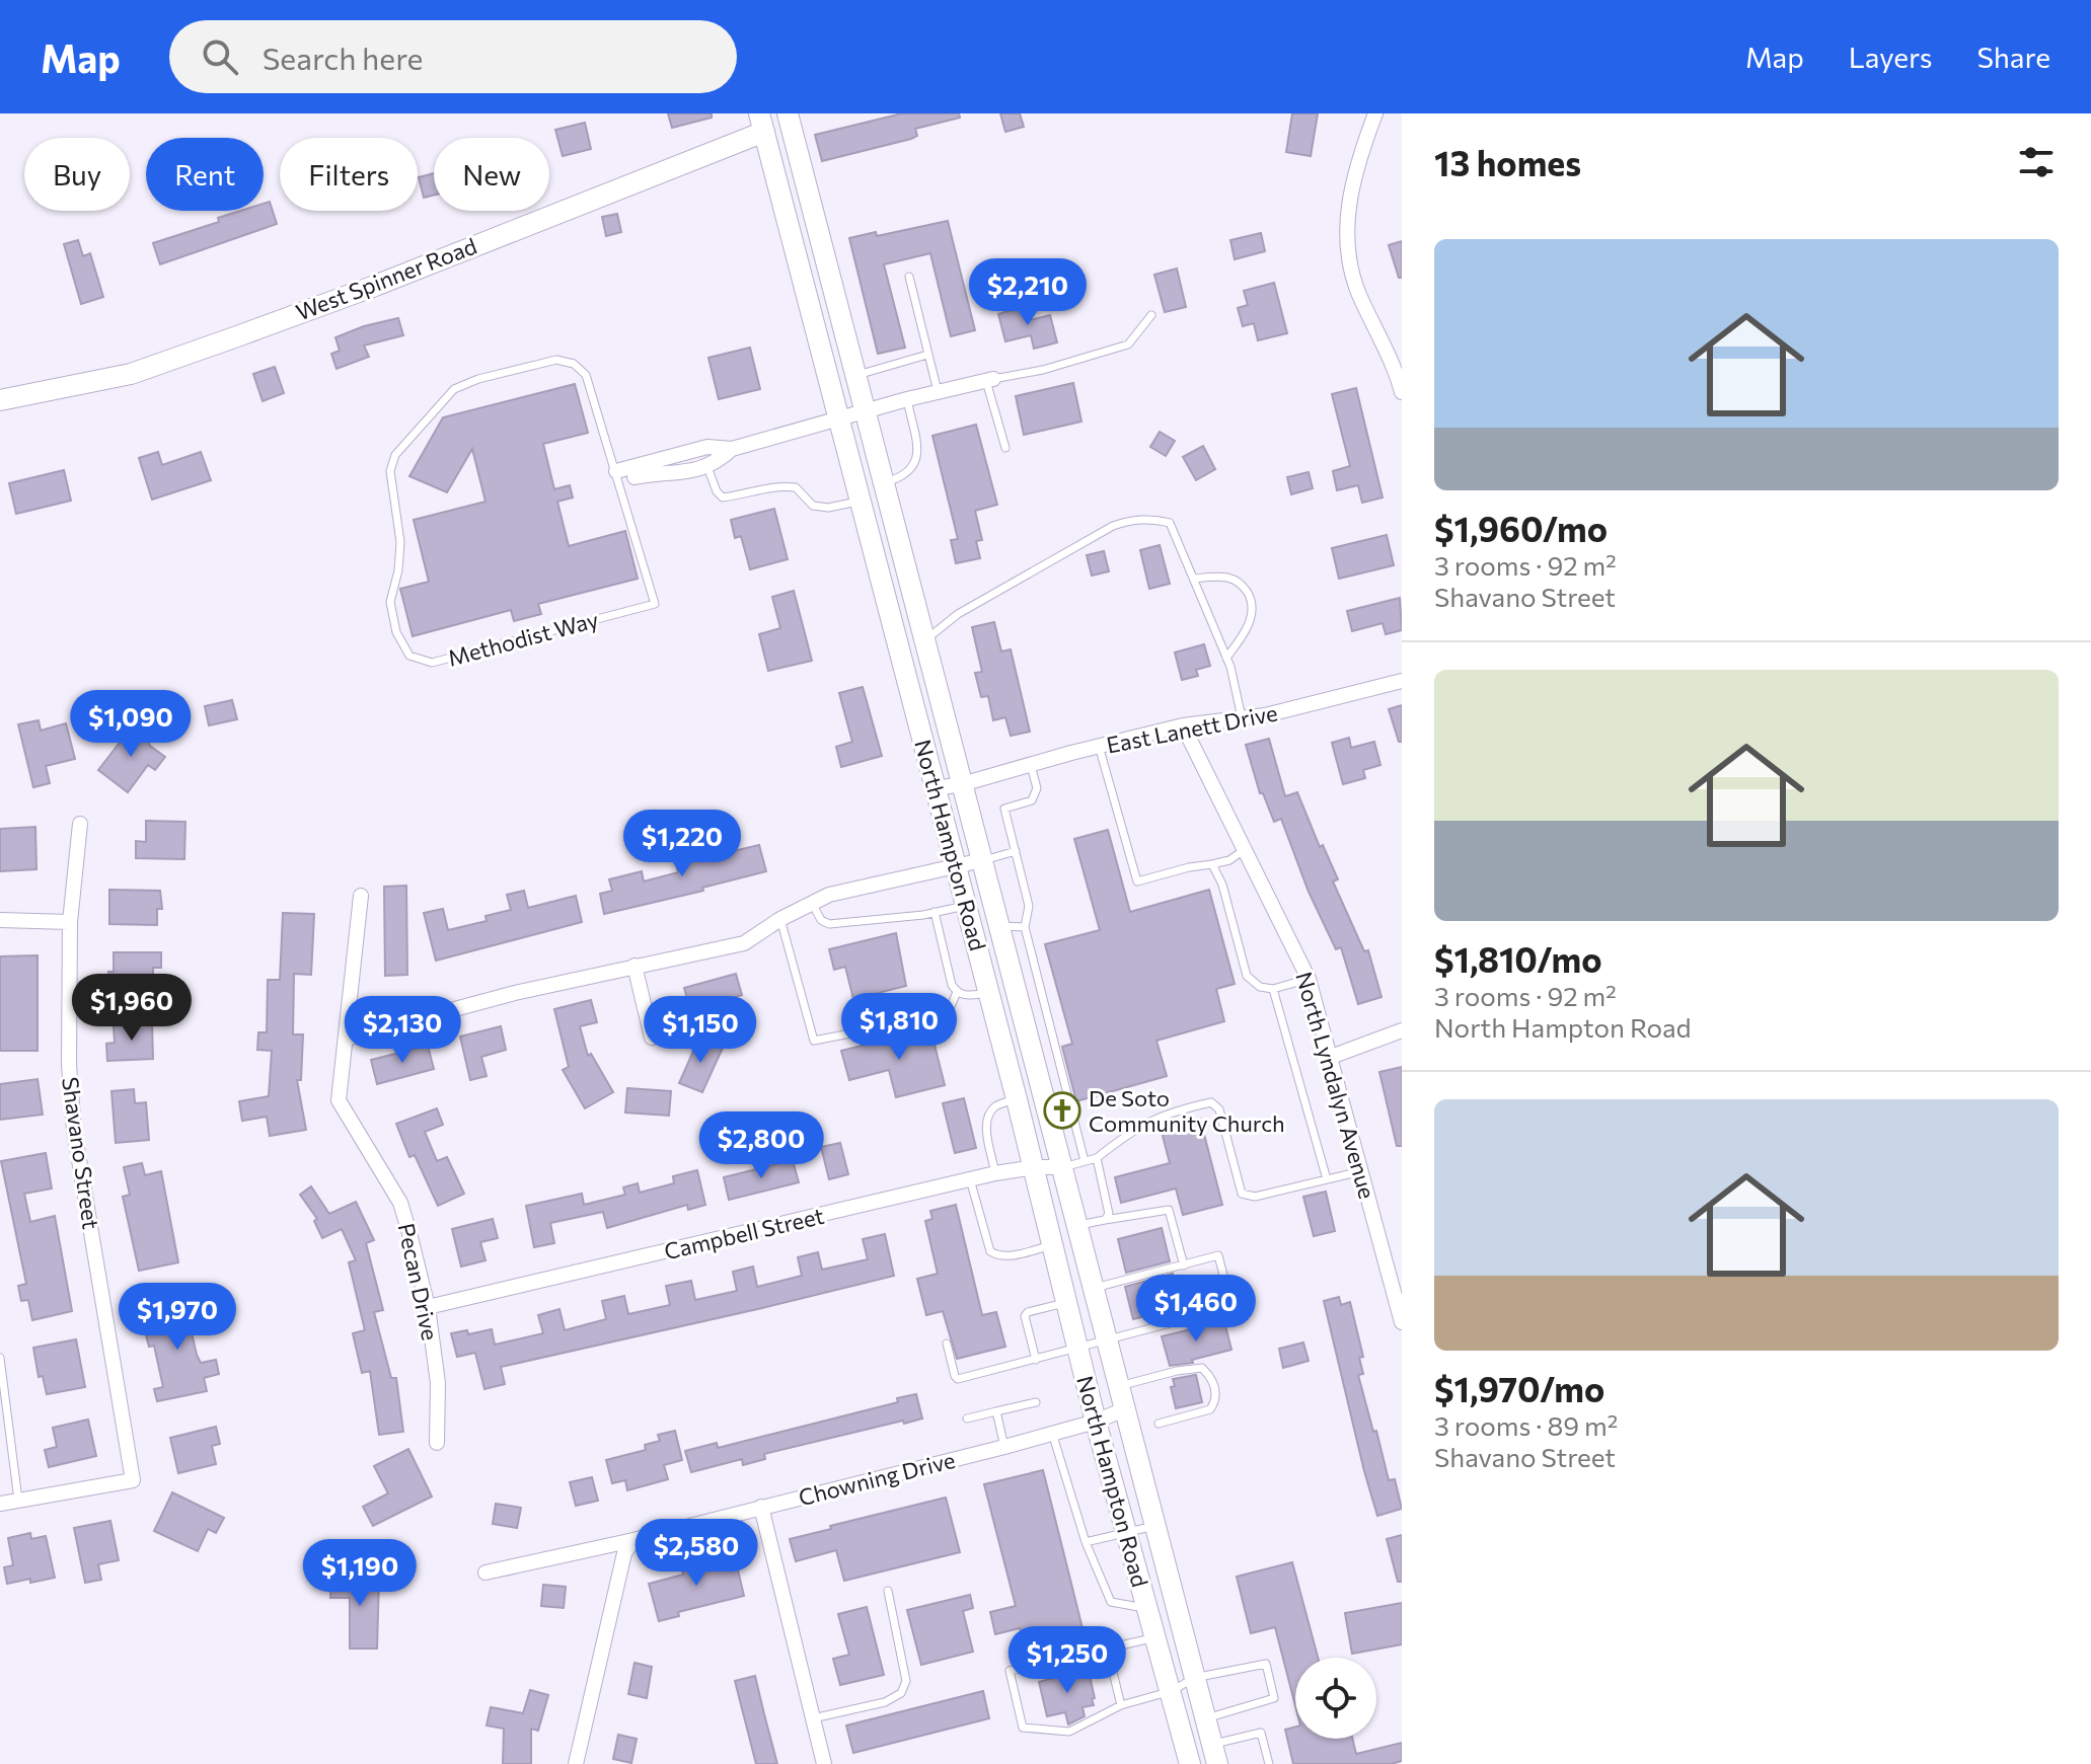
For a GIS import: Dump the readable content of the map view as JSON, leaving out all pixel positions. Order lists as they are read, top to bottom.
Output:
{
  "streets": {
    "main road": ["West Spinner Road", "North Hampton Road"],
    "street": [
      "East Lanett Drive",
      "North Lyndalyn Avenue",
      "Shavano Street",
      "Campbell Street",
      "Pecan Drive",
      "Chowning Drive"
    ],
    "lane": ["Methodist Way"]
  },
  "crossings": [
    ["West Spinner Road", "North Hampton Road"],
    ["East Lanett Drive", "North Hampton Road"],
    ["East Lanett Drive", "North Lyndalyn Avenue"],
    ["North Hampton Road", "Campbell Street"],
    ["North Hampton Road", "Chowning Drive"],
    ["Campbell Street", "Pecan Drive"]
  ],
  "places": {
    "church": ["De Soto Community Church"]
  },
  "page": {
    "header": "Map",
    "search": "Search here",
    "nav": ["Map", "Layers", "Share"],
    "heading": "13 homes",
    "chip": [
      "Buy",
      "Rent",
      "Filters",
      "New"
    ],
    "list": [
      {
        "name": "$1,960/mo",
        "note": "3 rooms · 92 m² · Shavano Street"
      },
      {
        "name": "$1,810/mo",
        "note": "3 rooms · 92 m² · North Hampton Road"
      },
      {
        "name": "$1,970/mo",
        "note": "3 rooms · 89 m² · Shavano Street"
      }
    ],
    "price": [
      "$2,210",
      "$1,090",
      "$1,220",
      "$1,960",
      "$1,810",
      "$2,130",
      "$1,150",
      "$2,800",
      "$1,460",
      "$1,970",
      "$2,580",
      "$1,190",
      "$1,250"
    ]
  }
}
